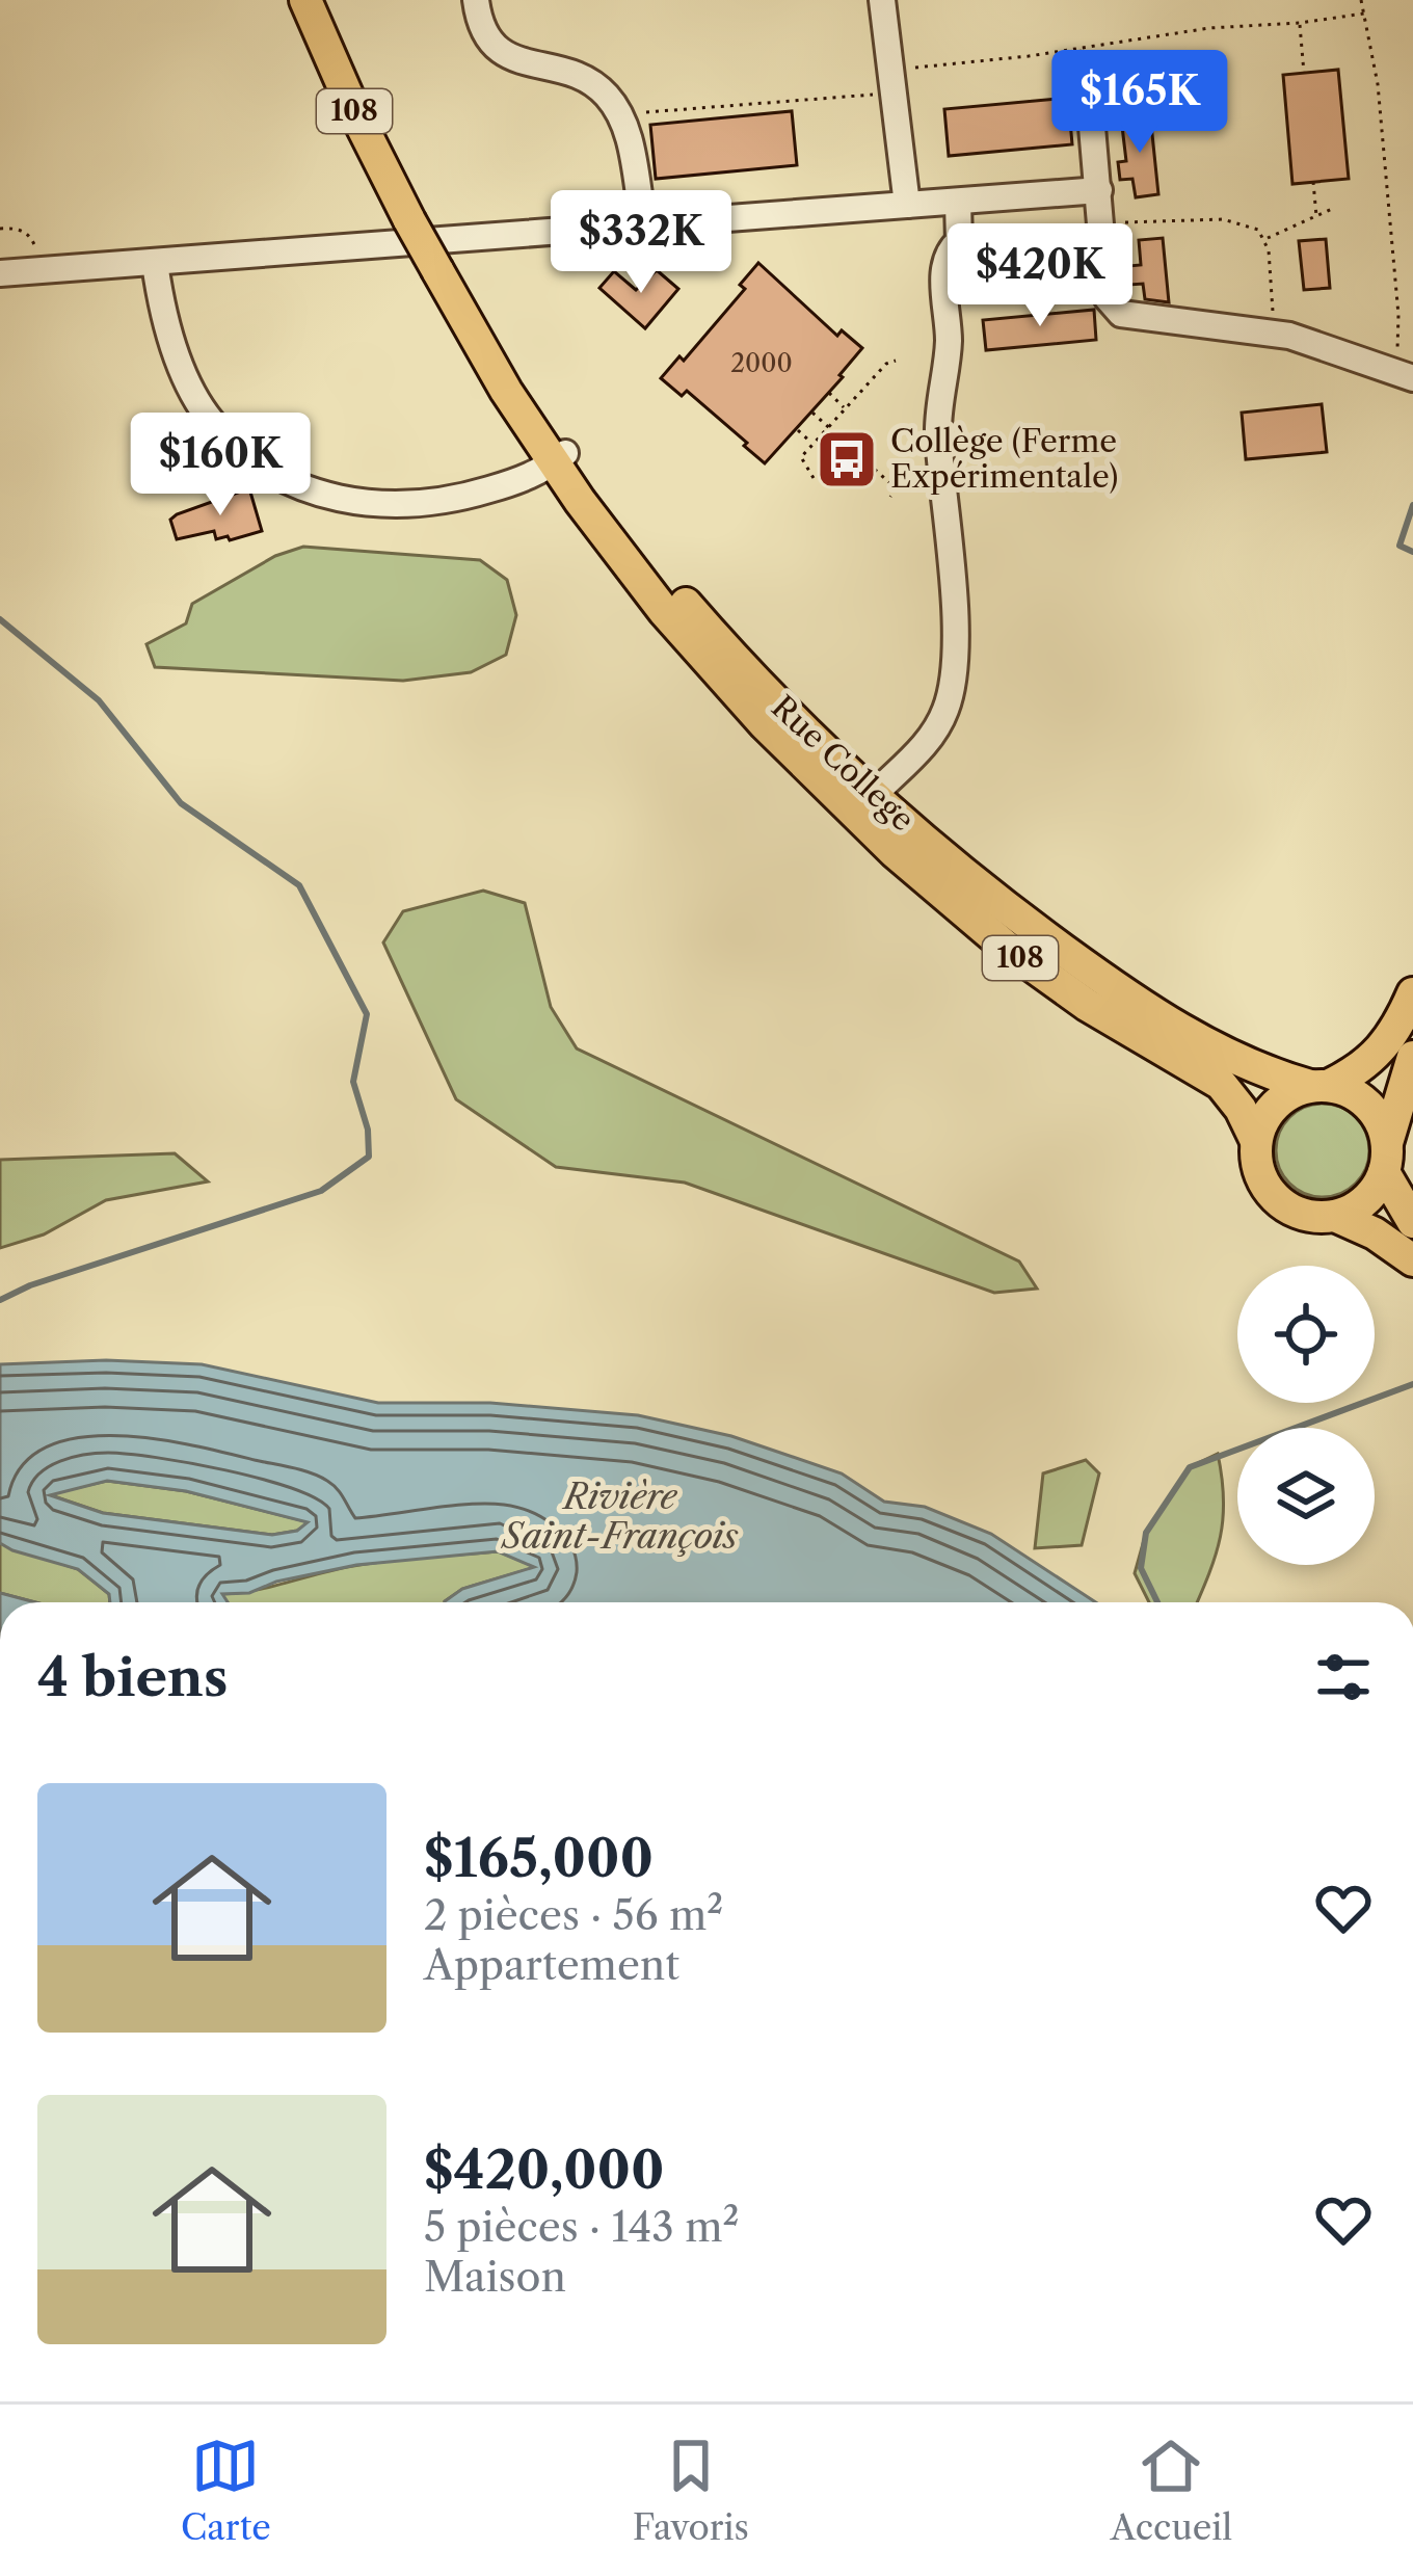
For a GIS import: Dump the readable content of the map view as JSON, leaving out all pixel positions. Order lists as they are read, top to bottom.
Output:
{
  "streets": {
    "main road": ["108", "Rue College"]
  },
  "water": ["Rivière Saint-François"],
  "places": {
    "bus stop": ["Collège (Ferme Expérimentale)"]
  },
  "house_numbers": ["2000"],
  "page": {
    "price": [
      "$165K",
      "$332K",
      "$420K",
      "$160K"
    ],
    "heading": "4 biens",
    "list": [
      {
        "name": "$165,000",
        "note": "2 pièces · 56 m² · Appartement"
      },
      {
        "name": "$420,000",
        "note": "5 pièces · 143 m² · Maison"
      }
    ],
    "tabs": ["Carte", "Favoris", "Accueil"]
  }
}
